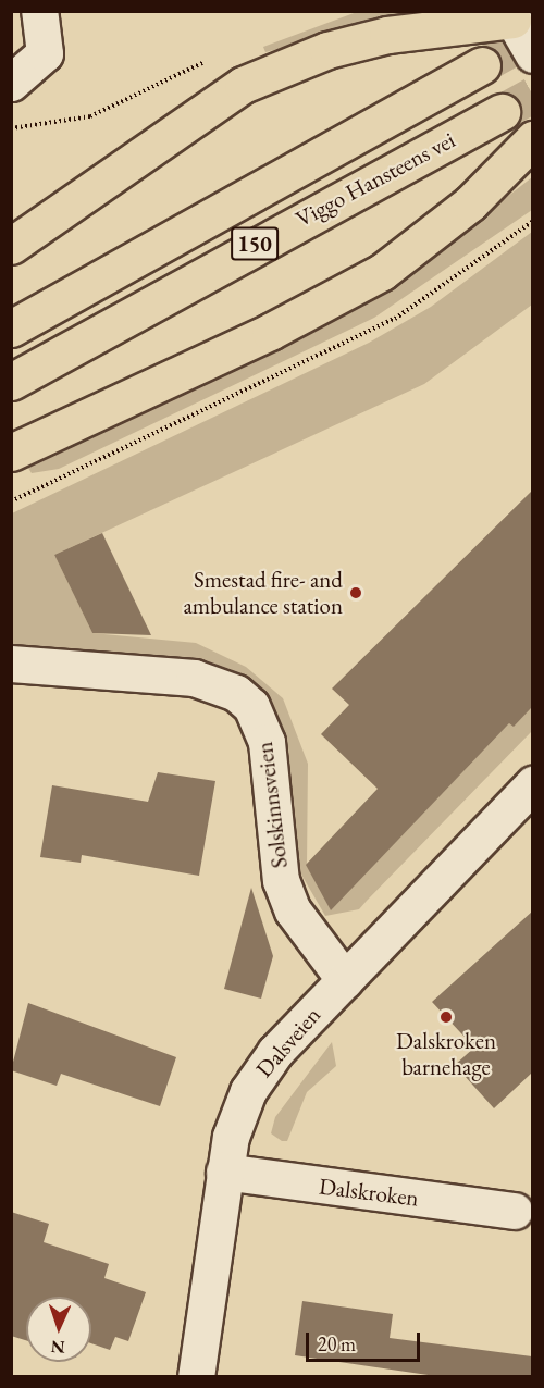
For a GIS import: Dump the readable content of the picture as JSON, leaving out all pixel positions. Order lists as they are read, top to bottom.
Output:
{
  "streets": {
    "highway": ["Viggo Hansteens vei", "150"],
    "street": ["Solskinnsveien", "Dalsveien", "Dalskroken"]
  },
  "crossings": [
    ["Solskinnsveien", "Dalsveien"],
    ["Dalsveien", "Dalskroken"]
  ],
  "places": ["Smestad fire- and ambulance station", "Dalskroken barnehage"],
  "scale_bar": "20 m",
  "north": "bottom"
}
